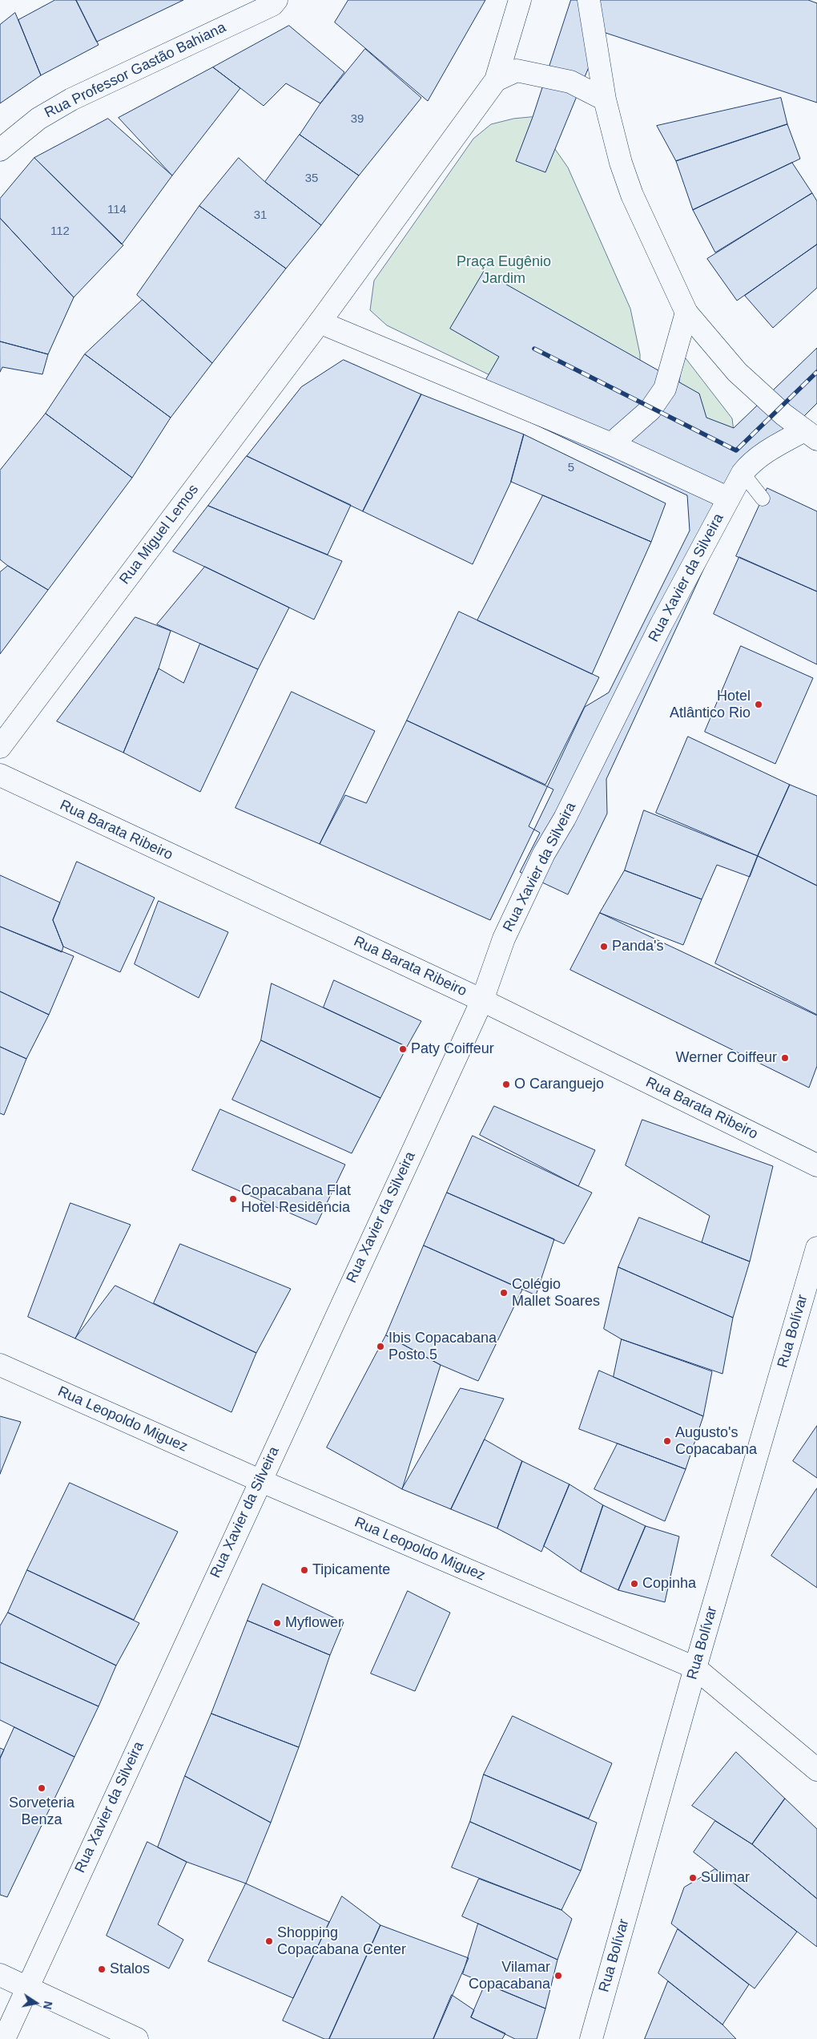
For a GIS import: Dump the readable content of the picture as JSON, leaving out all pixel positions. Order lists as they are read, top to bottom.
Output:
{
  "streets": {
    "street": [
      "Rua Professor Gastão Bahiana",
      "Rua Miguel Lemos",
      "Rua Xavier da Silveira",
      "Rua Barata Ribeiro",
      "Rua Bolívar",
      "Rua Leopoldo Miguez"
    ]
  },
  "crossings": [
    ["Rua Xavier da Silveira", "Rua Barata Ribeiro"],
    ["Rua Xavier da Silveira", "Rua Leopoldo Miguez"],
    ["Rua Bolívar", "Rua Leopoldo Miguez"]
  ],
  "parks": ["Praça Eugênio Jardim"],
  "places": [
    "Hotel Atlântico Rio",
    "Panda's",
    "Paty Coiffeur",
    "Werner Coiffeur",
    "O Caranguejo",
    "Copacabana Flat Hotel Residência",
    "Colégio Mallet Soares",
    "Ibis Copacabana Posto 5",
    "Augusto's Copacabana",
    "Tipicamente",
    "Copinha",
    "Myflower",
    "Sorveteria Benza",
    "Sulimar",
    "Shopping Copacabana Center",
    "Stalos",
    "Vilamar Copacabana"
  ],
  "house_numbers": [
    "39",
    "35",
    "114",
    "31",
    "112",
    "5"
  ],
  "north": "right"
}
